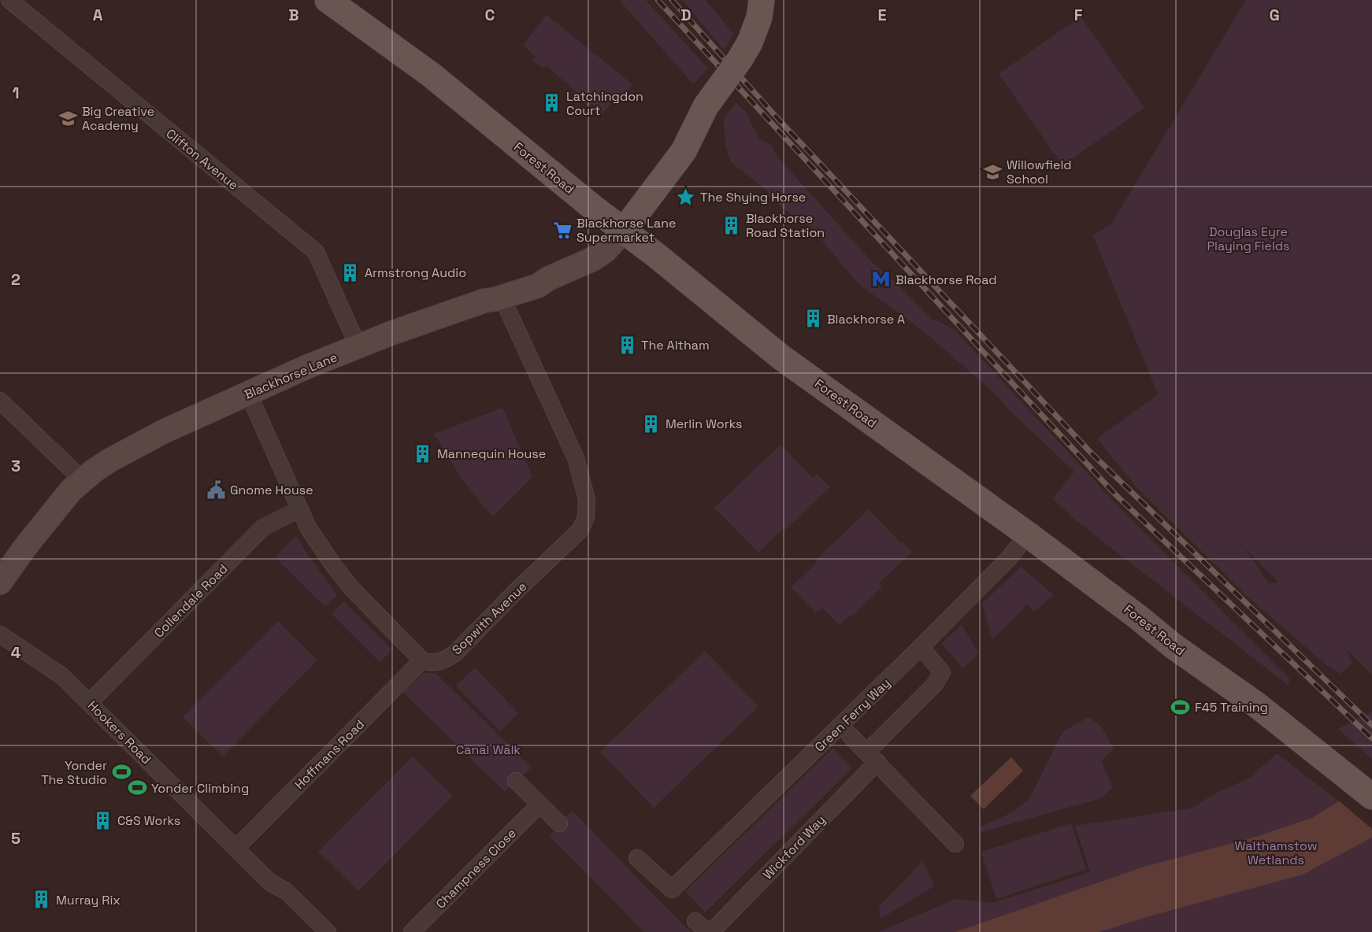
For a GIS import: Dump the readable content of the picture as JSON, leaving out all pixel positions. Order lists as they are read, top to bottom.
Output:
{
  "streets": {
    "main road": ["Forest Road", "Blackhorse Lane"],
    "street": [
      "Clifton Avenue",
      "Collendale Road",
      "Sopwith Avenue",
      "Green Ferry Way",
      "Hookers Road",
      "Hoffmans Road",
      "Wickford Way",
      "Champness Close"
    ]
  },
  "crossings": [
    ["Clifton Avenue", "Blackhorse Lane"],
    ["Forest Road", "Blackhorse Lane"],
    ["Forest Road", "Green Ferry Way"],
    ["Blackhorse Lane", "Sopwith Avenue"],
    ["Collendale Road", "Hookers Road"],
    ["Sopwith Avenue", "Hoffmans Road"],
    ["Green Ferry Way", "Wickford Way"],
    ["Hookers Road", "Hoffmans Road"]
  ],
  "parks": ["Douglas Eyre Playing Fields", "Canal Walk", "Walthamstow Wetlands"],
  "places": {
    "building": [
      "Latchingdon Court",
      "Blackhorse Road Station",
      "Armstrong Audio",
      "Blackhorse A",
      "The Altham",
      "Merlin Works",
      "Mannequin House",
      "C&S Works",
      "Murray Rix"
    ],
    "school or university": ["Big Creative Academy", "Willowfield School"],
    "place": ["The Shying Horse"],
    "supermarket": ["Blackhorse Lane Supermarket"],
    "metro station": ["Blackhorse Road"],
    "public building": ["Gnome House"],
    "sports": ["F45 Training", "Yonder The Studio", "Yonder Climbing"]
  },
  "grid": {
    "columns": [
      "A",
      "B",
      "C",
      "D",
      "E",
      "F",
      "G"
    ],
    "rows": [
      "1",
      "2",
      "3",
      "4",
      "5"
    ]
  }
}
